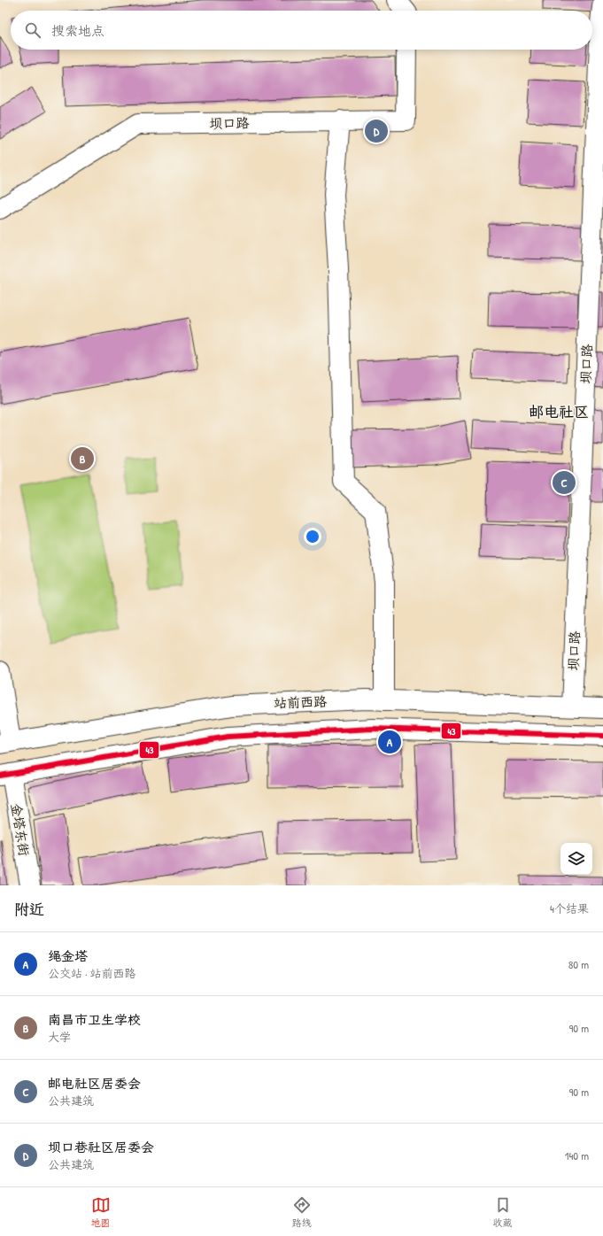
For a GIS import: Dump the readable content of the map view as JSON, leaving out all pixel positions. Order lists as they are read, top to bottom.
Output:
{
  "streets": {
    "main road": ["坝口路", "站前西路", "金塔东街"]
  },
  "crossings": [
    ["坝口路", "站前西路"]
  ],
  "districts": ["邮电社区"],
  "lines": ["transit line 43"],
  "page": {
    "search": "搜索地点",
    "pins": [
      "D",
      "B",
      "C",
      "A"
    ],
    "heading": ["附近", "4个结果"],
    "list": [
      {
        "mark": "A",
        "name": "绳金塔",
        "note": "公交站 · 站前西路",
        "value": "80 m"
      },
      {
        "mark": "B",
        "name": "南昌市卫生学校",
        "note": "大学",
        "value": "90 m"
      },
      {
        "mark": "C",
        "name": "邮电社区居委会",
        "note": "公共建筑",
        "value": "90 m"
      },
      {
        "mark": "D",
        "name": "坝口巷社区居委会",
        "note": "公共建筑",
        "value": "140 m"
      }
    ],
    "nav": ["地图", "路线", "收藏"]
  }
}
